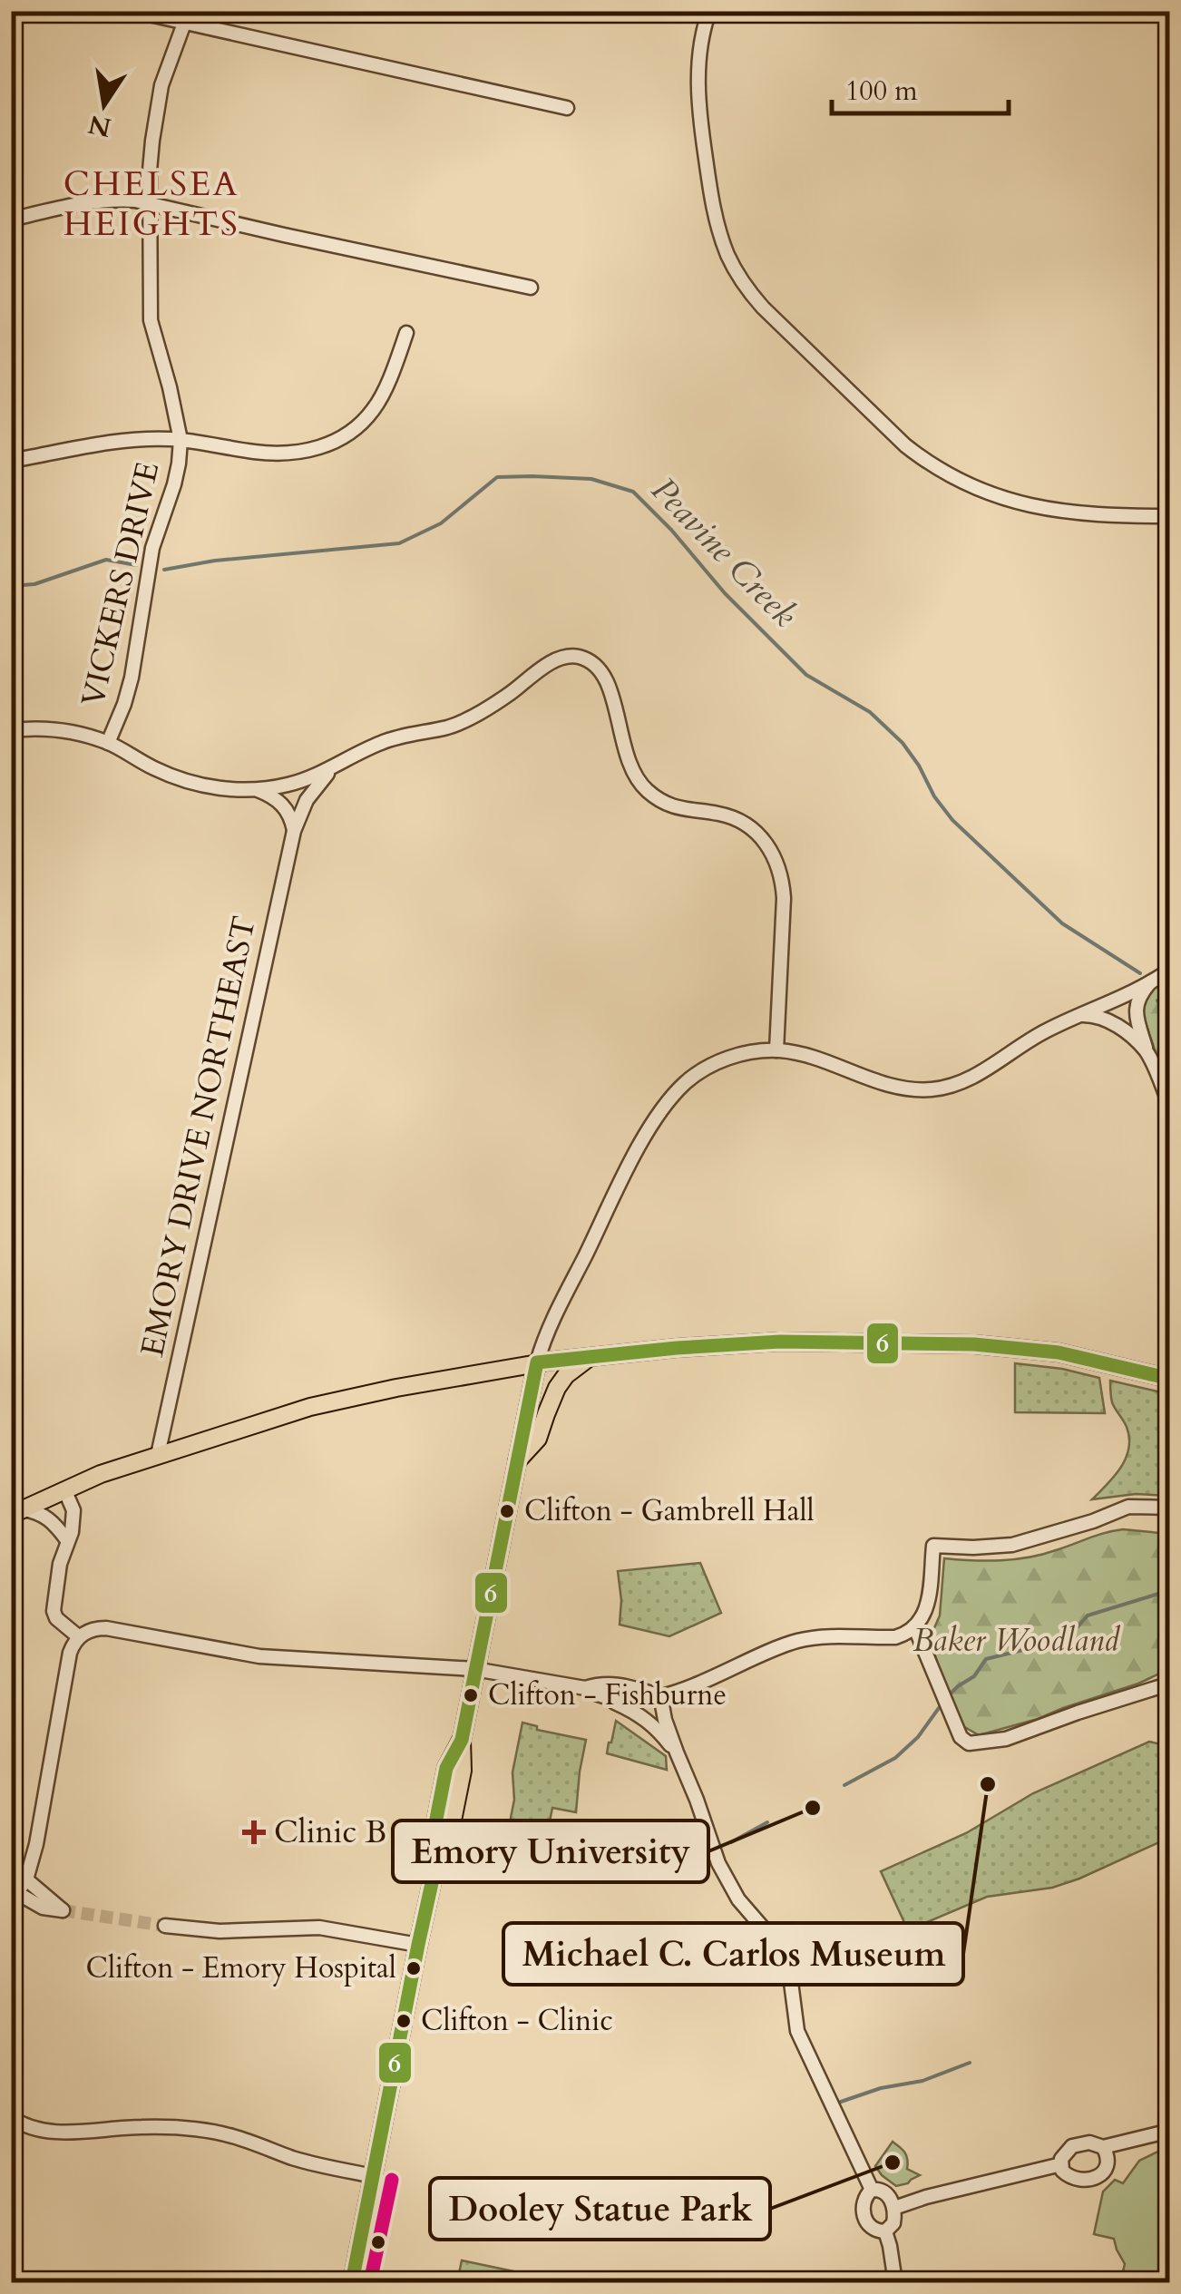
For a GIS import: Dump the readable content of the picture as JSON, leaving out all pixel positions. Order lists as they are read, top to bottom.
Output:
{
  "streets": {
    "street": ["VICKERS DRIVE", "EMORY DRIVE NORTHEAST"]
  },
  "districts": ["CHELSEA HEIGHTS"],
  "water": ["Peavine Creek"],
  "parks": ["Baker Woodland"],
  "places": {
    "other": [
      "Clifton - Gambrell Hall",
      "Clifton - Fishburne",
      "Michael C. Carlos Museum",
      "Emory University",
      "Clifton - Emory Hospital",
      "Clifton - Clinic",
      "Dooley Statue Park"
    ],
    "health": ["Clinic B"]
  },
  "lines": ["transit line 6"],
  "scale_bar": "100 m",
  "north": "bottom"
}
